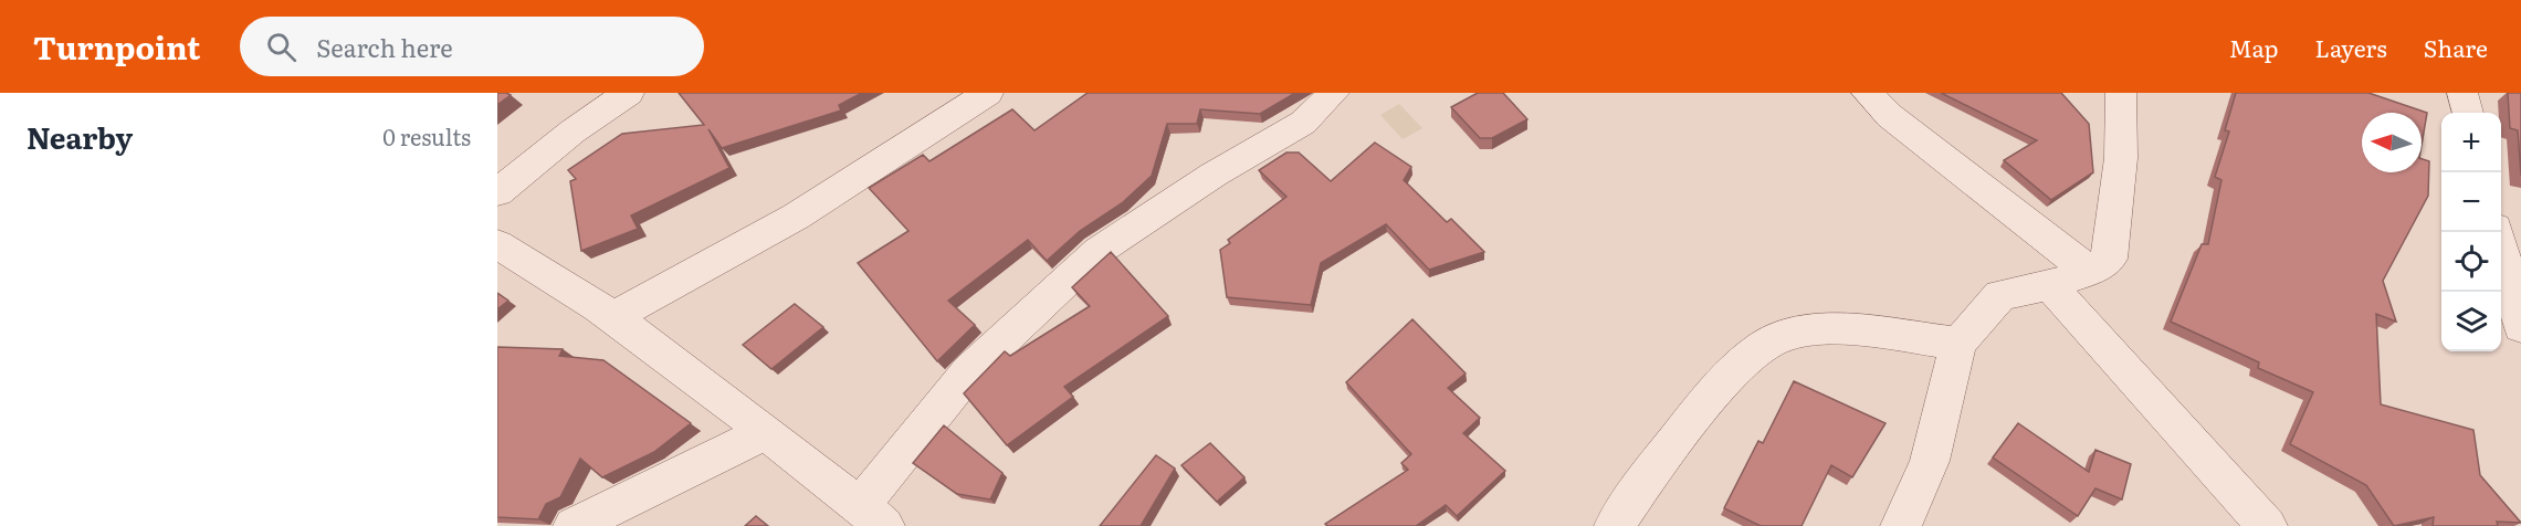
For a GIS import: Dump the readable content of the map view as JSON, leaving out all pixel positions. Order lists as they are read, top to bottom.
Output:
{
  "north": "left",
  "page": {
    "header": "Turnpoint",
    "search": "Search here",
    "nav": ["Map", "Layers", "Share"],
    "heading": ["Nearby", "0 results"],
    "map_buttons": ["+", "−"]
  }
}
